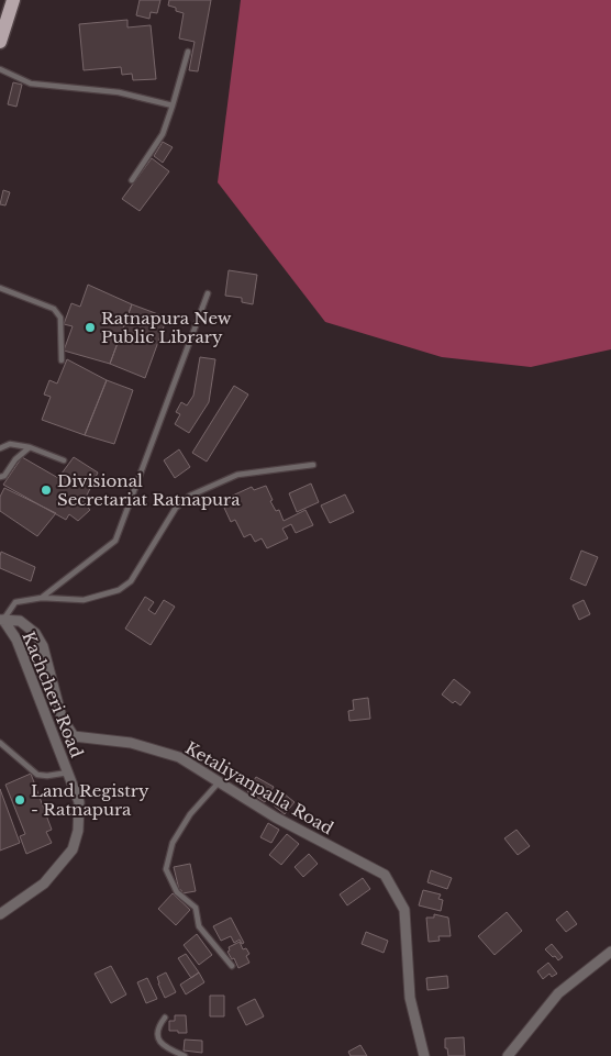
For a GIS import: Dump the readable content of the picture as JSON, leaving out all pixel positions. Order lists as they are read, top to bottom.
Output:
{
  "streets": {
    "street": ["Kachcheri Road", "Ketaliyanpalla Road"]
  },
  "crossings": [
    ["Kachcheri Road", "Ketaliyanpalla Road"]
  ],
  "places": ["Ratnapura New Public Library", "Divisional Secretariat Ratnapura", "Land Registry - Ratnapura"]
}
